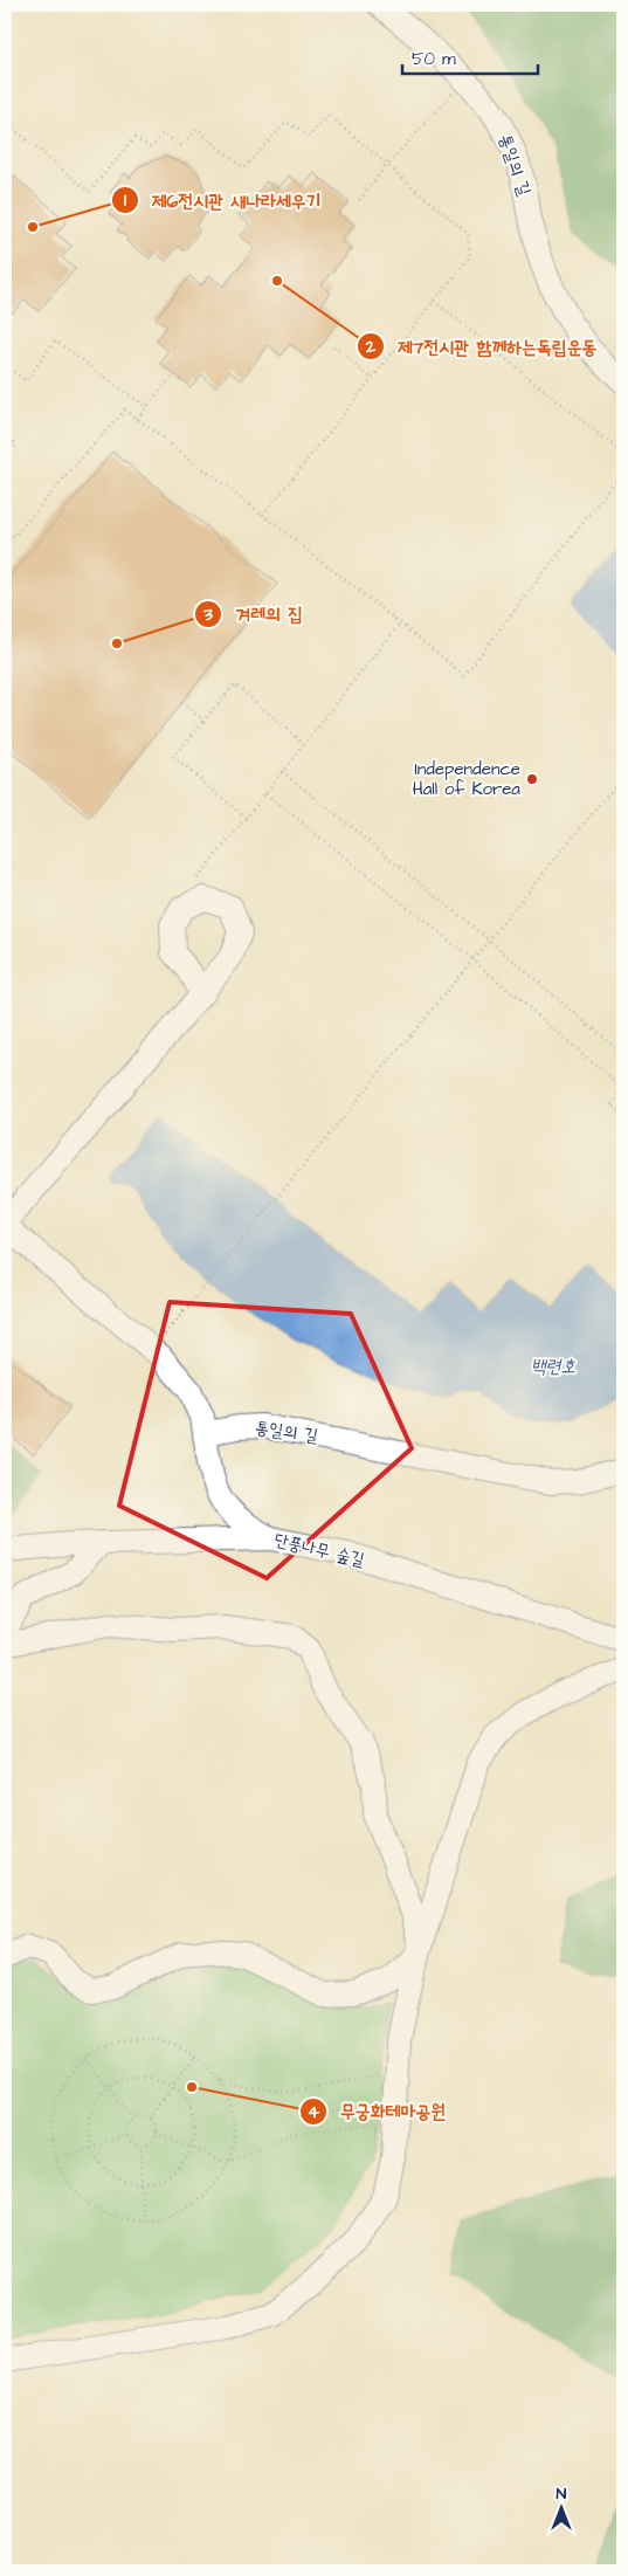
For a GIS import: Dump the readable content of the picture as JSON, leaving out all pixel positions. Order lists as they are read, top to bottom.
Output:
{
  "streets": {
    "street": ["통일의 길", "단풍나무 숲길"]
  },
  "water": ["백련호"],
  "places": [
    "제6전시관 새나라세우기",
    "제7전시관 함께하는독립운동",
    "겨레의 집",
    "Independence Hall of Korea",
    "무궁화테마공원"
  ],
  "scale_bar": "50 m",
  "north": "top"
}
